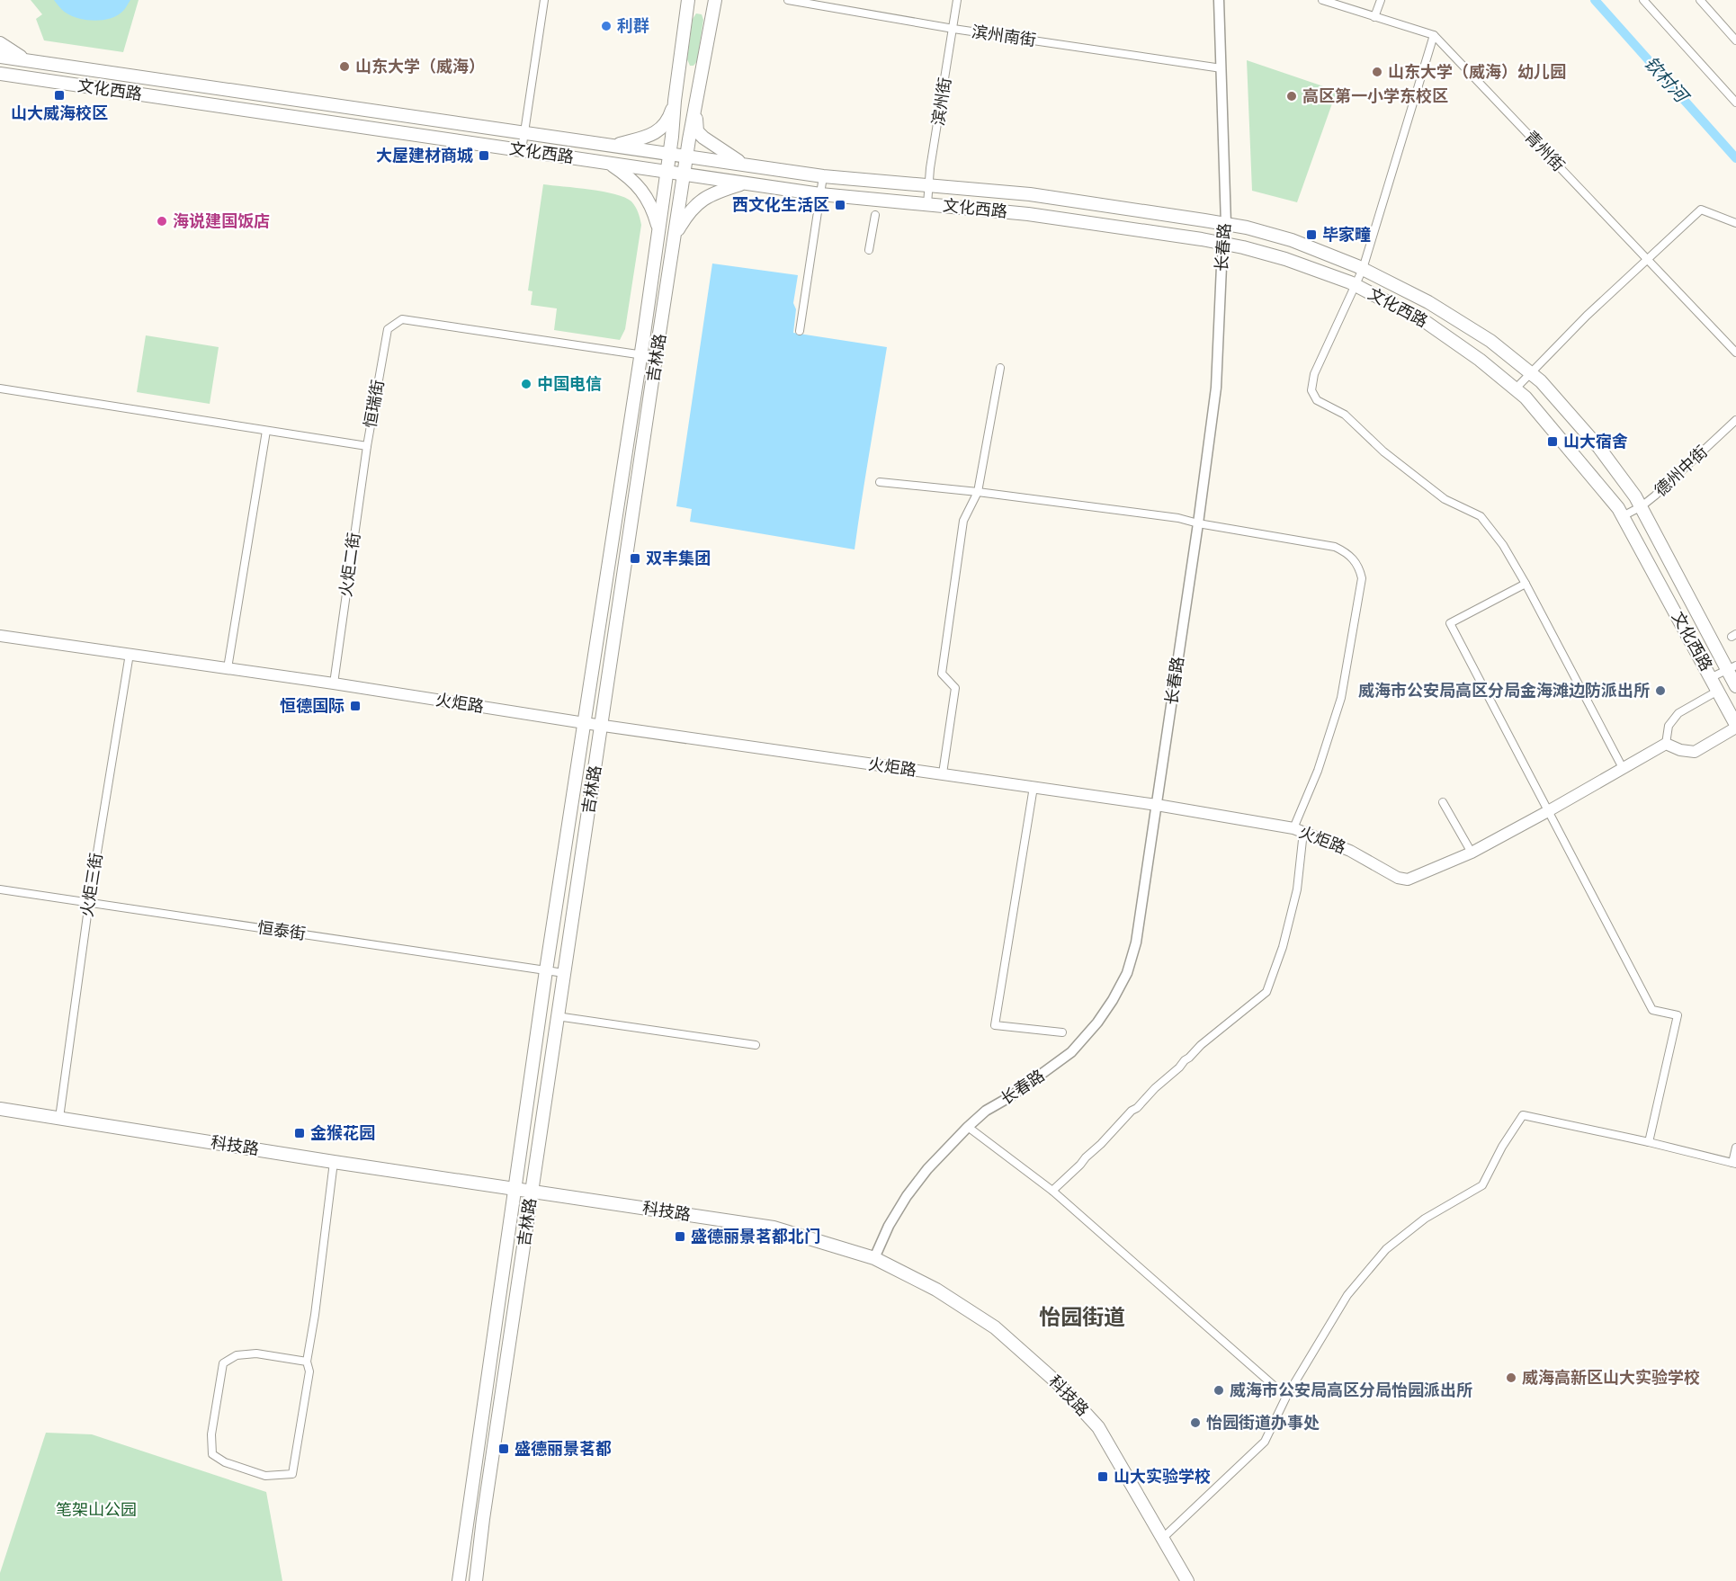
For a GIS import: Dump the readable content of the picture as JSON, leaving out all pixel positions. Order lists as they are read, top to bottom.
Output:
{
  "streets": {
    "main road": [
      "文化西路",
      "吉林路",
      "火炬路",
      "科技路"
    ],
    "street": [
      "滨州南街",
      "滨州街",
      "青州街",
      "长春路",
      "恒瑞街",
      "德州中街",
      "火炬二街",
      "火炬三街",
      "恒泰街"
    ]
  },
  "crossings": [
    ["滨州南街", "滨州街"],
    ["滨州南街", "长春路"],
    ["文化西路", "滨州街"],
    ["文化西路", "长春路"],
    ["文化西路", "吉林路"],
    ["文化西路", "德州中街"],
    ["长春路", "火炬路"],
    ["长春路", "科技路"],
    ["吉林路", "恒瑞街"],
    ["吉林路", "火炬路"],
    ["吉林路", "恒泰街"],
    ["吉林路", "科技路"],
    ["恒瑞街", "火炬二街"],
    ["火炬二街", "火炬路"],
    ["火炬路", "火炬三街"],
    ["火炬三街", "恒泰街"],
    ["火炬三街", "科技路"]
  ],
  "districts": ["怡园街道"],
  "water": ["钦村河"],
  "parks": ["笔架山公园"],
  "places": {
    "other": [
      "利群",
      "山东大学（威海）",
      "山东大学（威海）幼儿园",
      "高区第一小学东校区",
      "海说建国饭店",
      "中国电信",
      "威海市公安局高区分局金海滩边防派出所",
      "威海高新区山大实验学校",
      "威海市公安局高区分局怡园派出所",
      "怡园街道办事处"
    ],
    "transit": [
      "山大威海校区",
      "大屋建材商城",
      "西文化生活区",
      "毕家疃",
      "山大宿舍",
      "双丰集团",
      "恒德国际",
      "金猴花园",
      "盛德丽景茗都北门",
      "盛德丽景茗都",
      "山大实验学校"
    ]
  }
}
